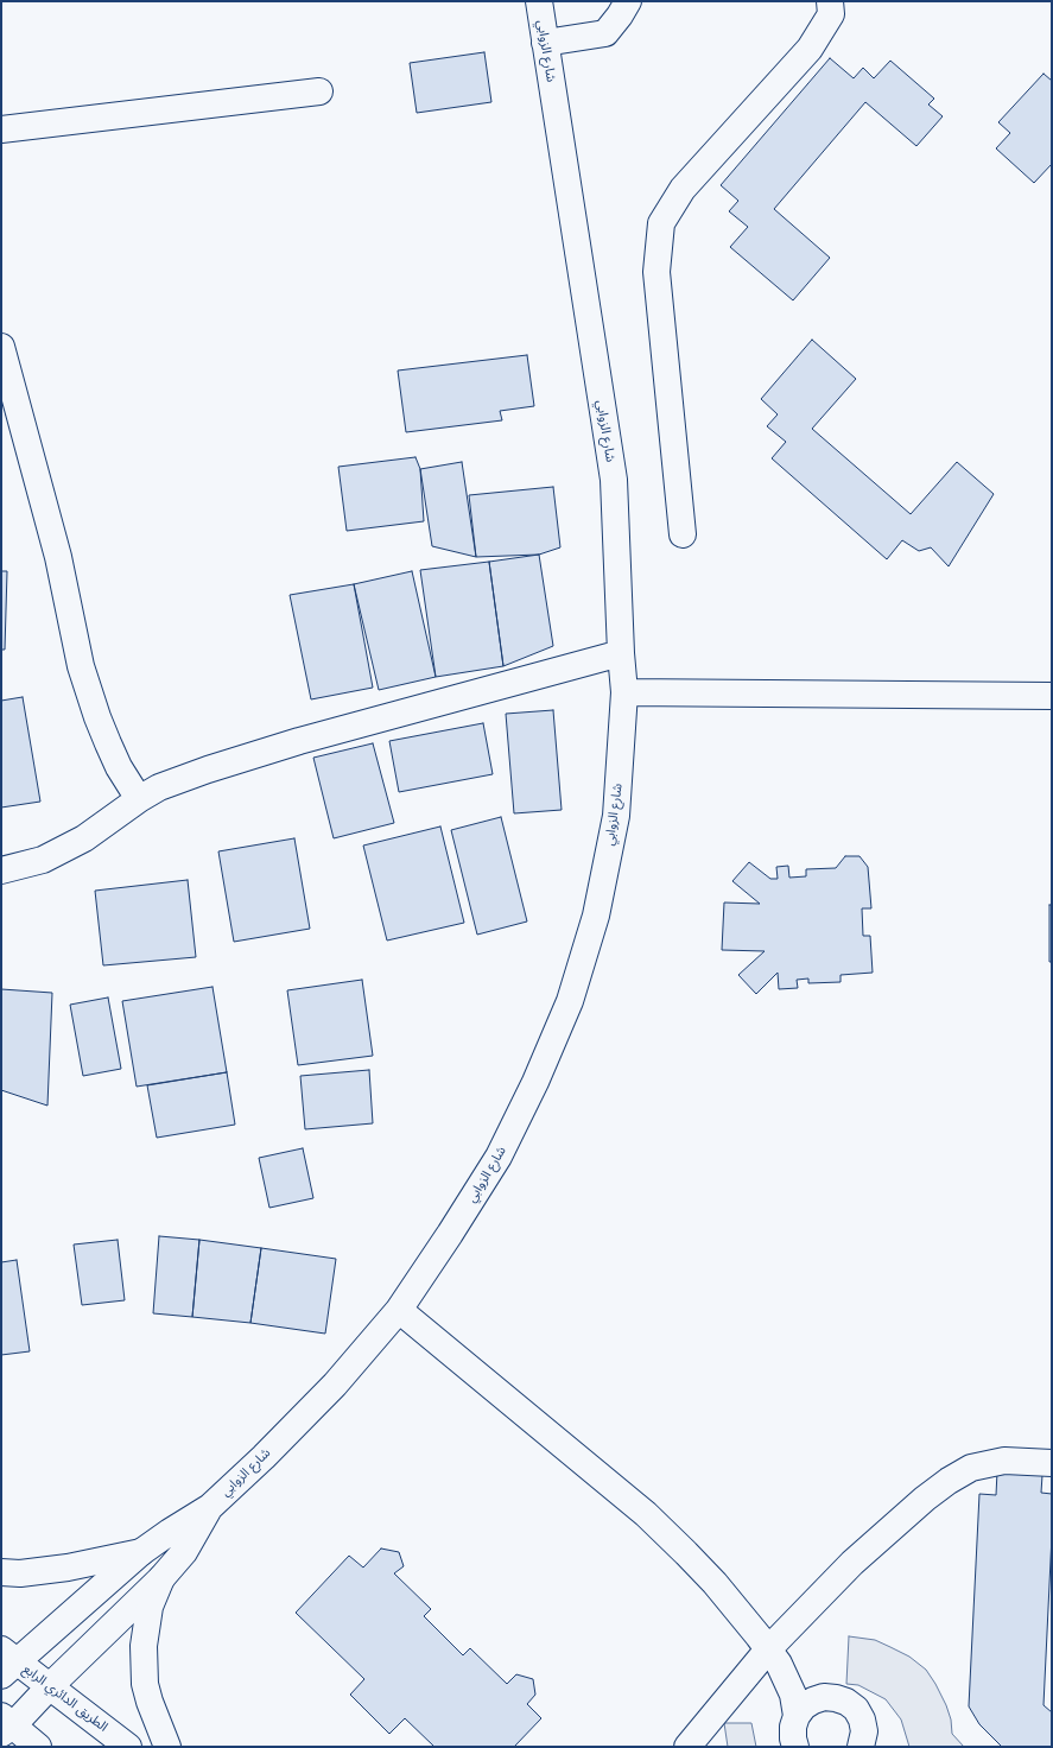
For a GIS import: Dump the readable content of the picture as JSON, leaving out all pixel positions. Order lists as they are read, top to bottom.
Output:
{
  "streets": {
    "street": ["شارع الزوابي", "الطريق الدائري الرابع"]
  }
}
